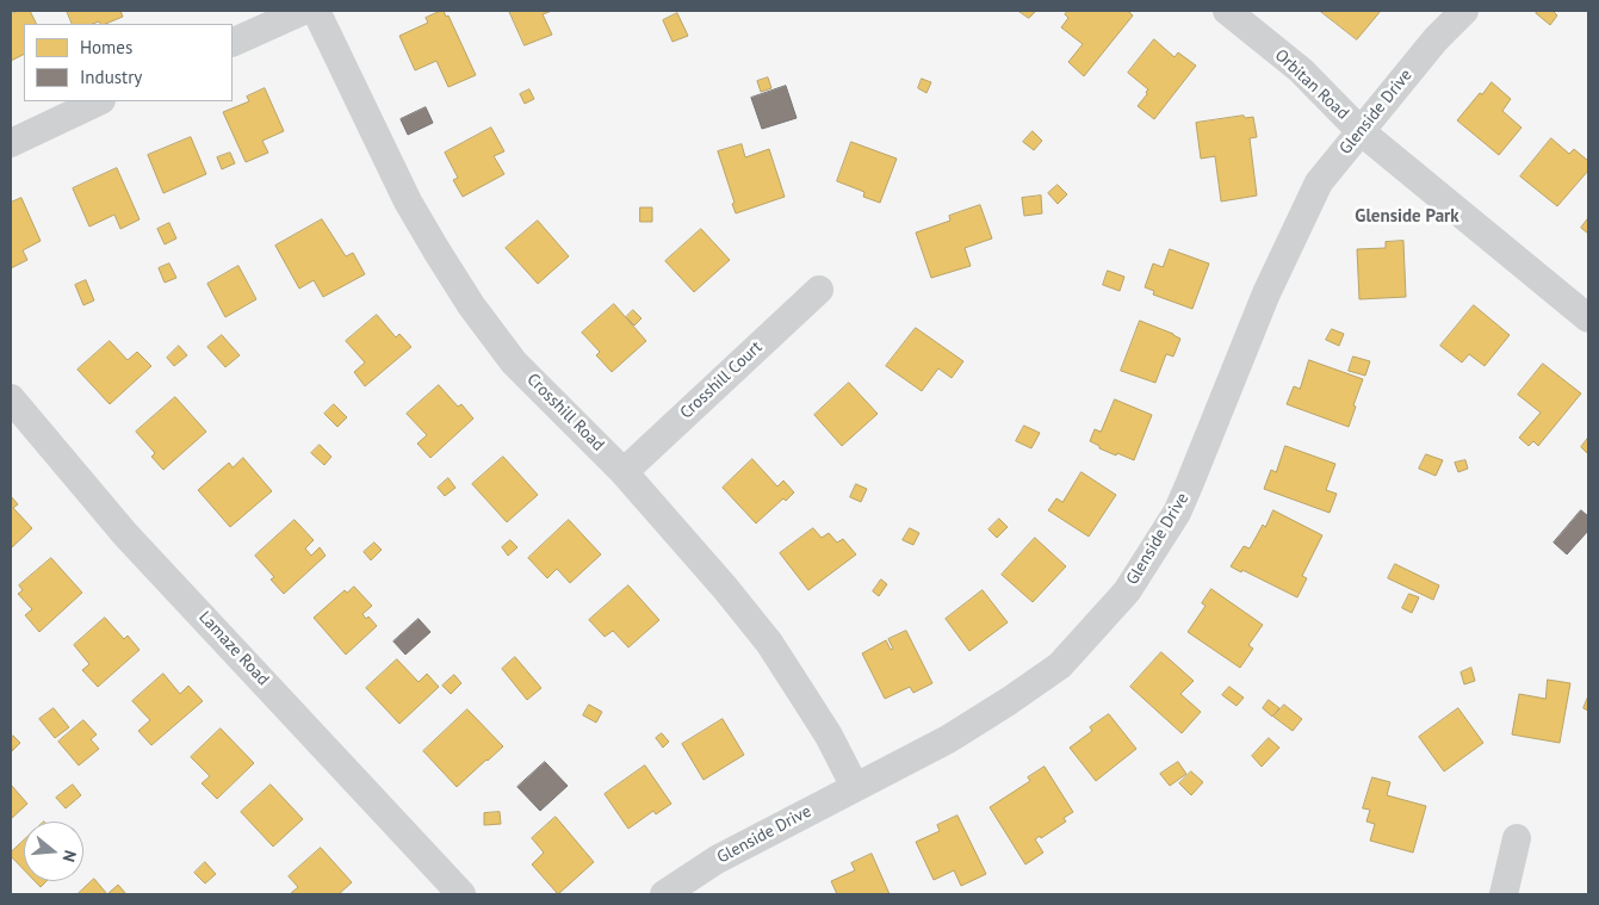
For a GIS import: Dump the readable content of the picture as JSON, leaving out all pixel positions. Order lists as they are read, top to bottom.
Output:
{
  "streets": {
    "street": [
      "Orbitan Road",
      "Glenside Drive",
      "Crosshill Court",
      "Crosshill Road",
      "Lamaze Road"
    ]
  },
  "crossings": [
    ["Orbitan Road", "Glenside Drive"],
    ["Glenside Drive", "Crosshill Road"],
    ["Crosshill Court", "Crosshill Road"]
  ],
  "districts": ["Glenside Park"],
  "legend": ["Homes", "Industry"],
  "north": "right"
}
